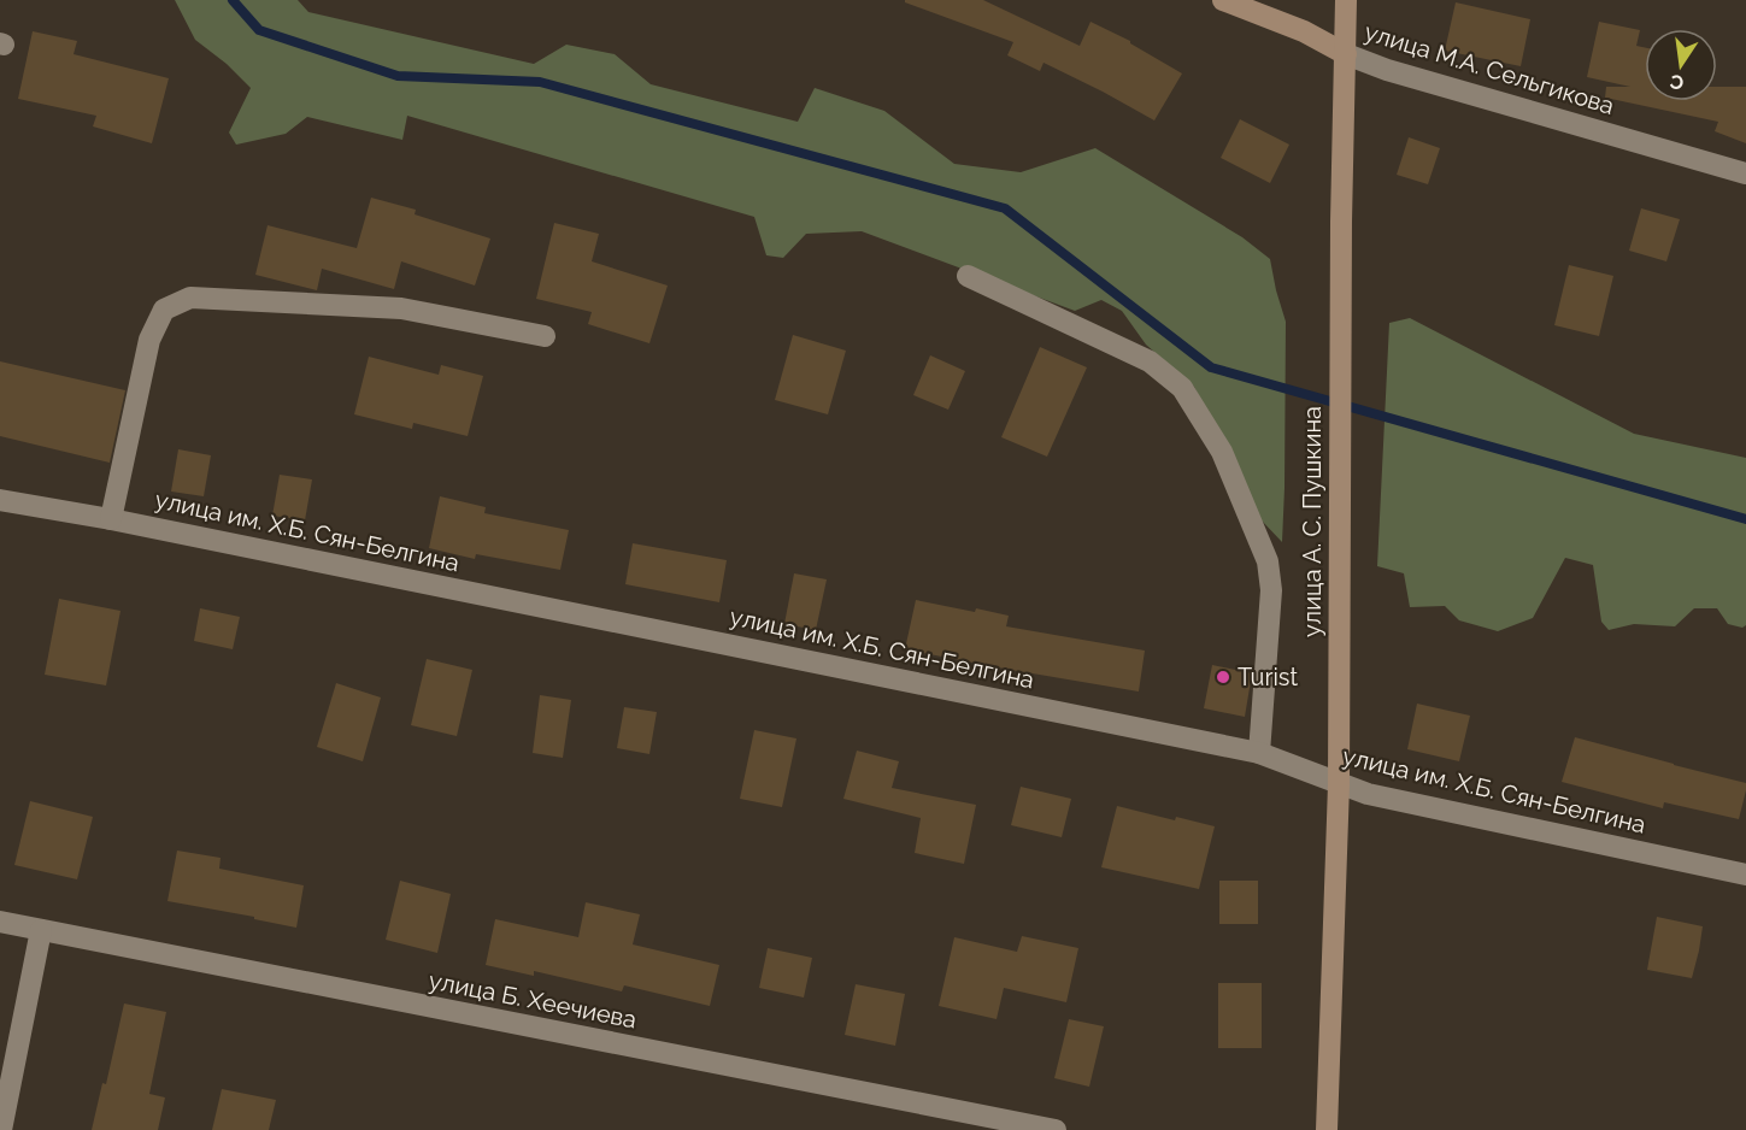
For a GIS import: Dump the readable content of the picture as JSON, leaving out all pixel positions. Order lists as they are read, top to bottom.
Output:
{
  "streets": {
    "main road": ["улица М.А. Сельгикова", "улица А. С. Пушкина"],
    "street": ["улица им. Х.Б. Сян-Белгина", "улица Б. Хеечиева"]
  },
  "crossings": [
    ["улица М.А. Сельгикова", "улица А. С. Пушкина"],
    ["улица А. С. Пушкина", "улица им. Х.Б. Сян-Белгина"]
  ],
  "places": ["Turist"],
  "north": "bottom"
}
